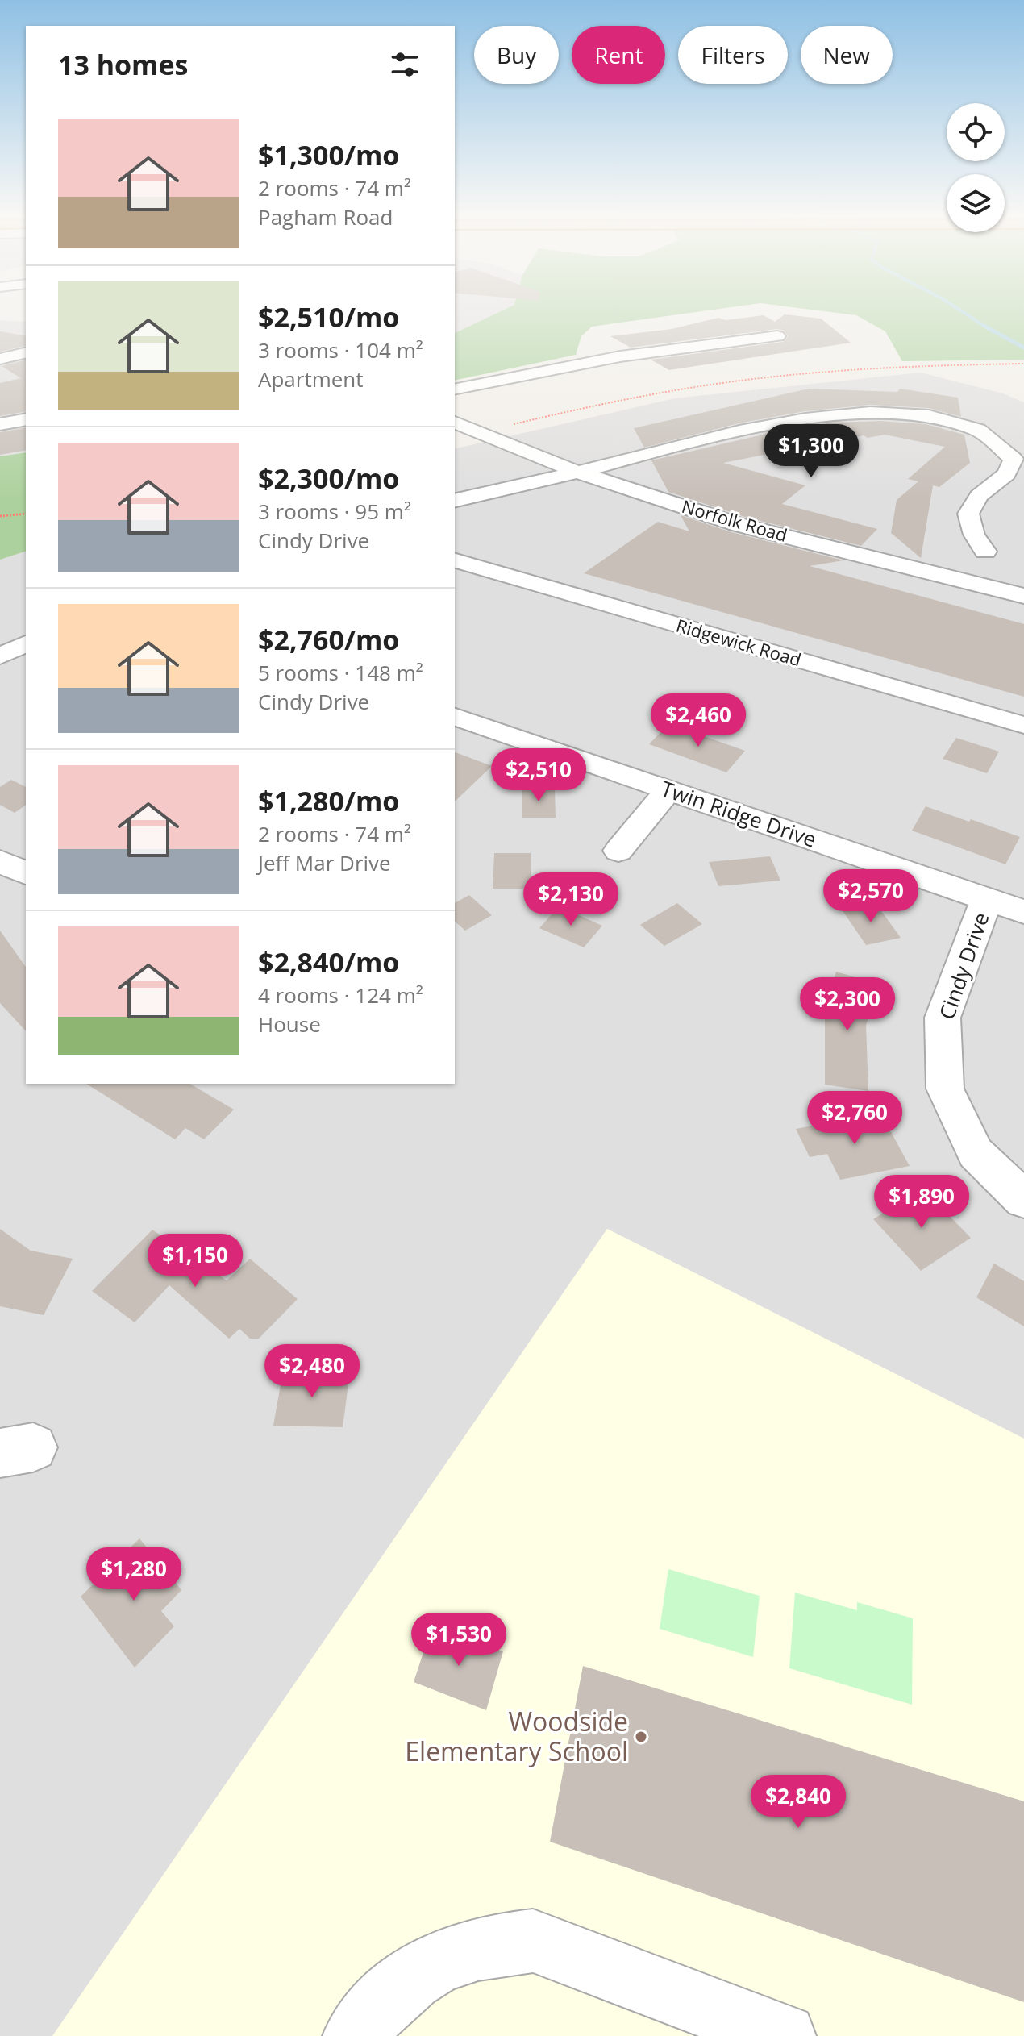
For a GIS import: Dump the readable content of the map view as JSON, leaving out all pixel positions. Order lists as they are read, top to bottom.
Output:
{
  "streets": {
    "street": [
      "Norfolk Road",
      "Ridgewick Road",
      "Twin Ridge Drive",
      "Cindy Drive"
    ]
  },
  "crossings": [
    ["Twin Ridge Drive", "Cindy Drive"]
  ],
  "places": ["Woodside Elementary School"],
  "page": {
    "chip": [
      "Buy",
      "Rent",
      "Filters",
      "New"
    ],
    "heading": "13 homes",
    "list": [
      {
        "name": "$1,300/mo",
        "note": "2 rooms · 74 m² · Pagham Road"
      },
      {
        "name": "$2,510/mo",
        "note": "3 rooms · 104 m² · Apartment"
      },
      {
        "name": "$2,300/mo",
        "note": "3 rooms · 95 m² · Cindy Drive"
      },
      {
        "name": "$2,760/mo",
        "note": "5 rooms · 148 m² · Cindy Drive"
      },
      {
        "name": "$1,280/mo",
        "note": "2 rooms · 74 m² · Jeff Mar Drive"
      },
      {
        "name": "$2,840/mo",
        "note": "4 rooms · 124 m² · House"
      }
    ],
    "price": [
      "$1,300",
      "$2,460",
      "$2,510",
      "$2,570",
      "$2,130",
      "$2,300",
      "$2,760",
      "$1,890",
      "$1,150",
      "$2,480",
      "$1,280",
      "$1,530",
      "$2,840"
    ]
  }
}
